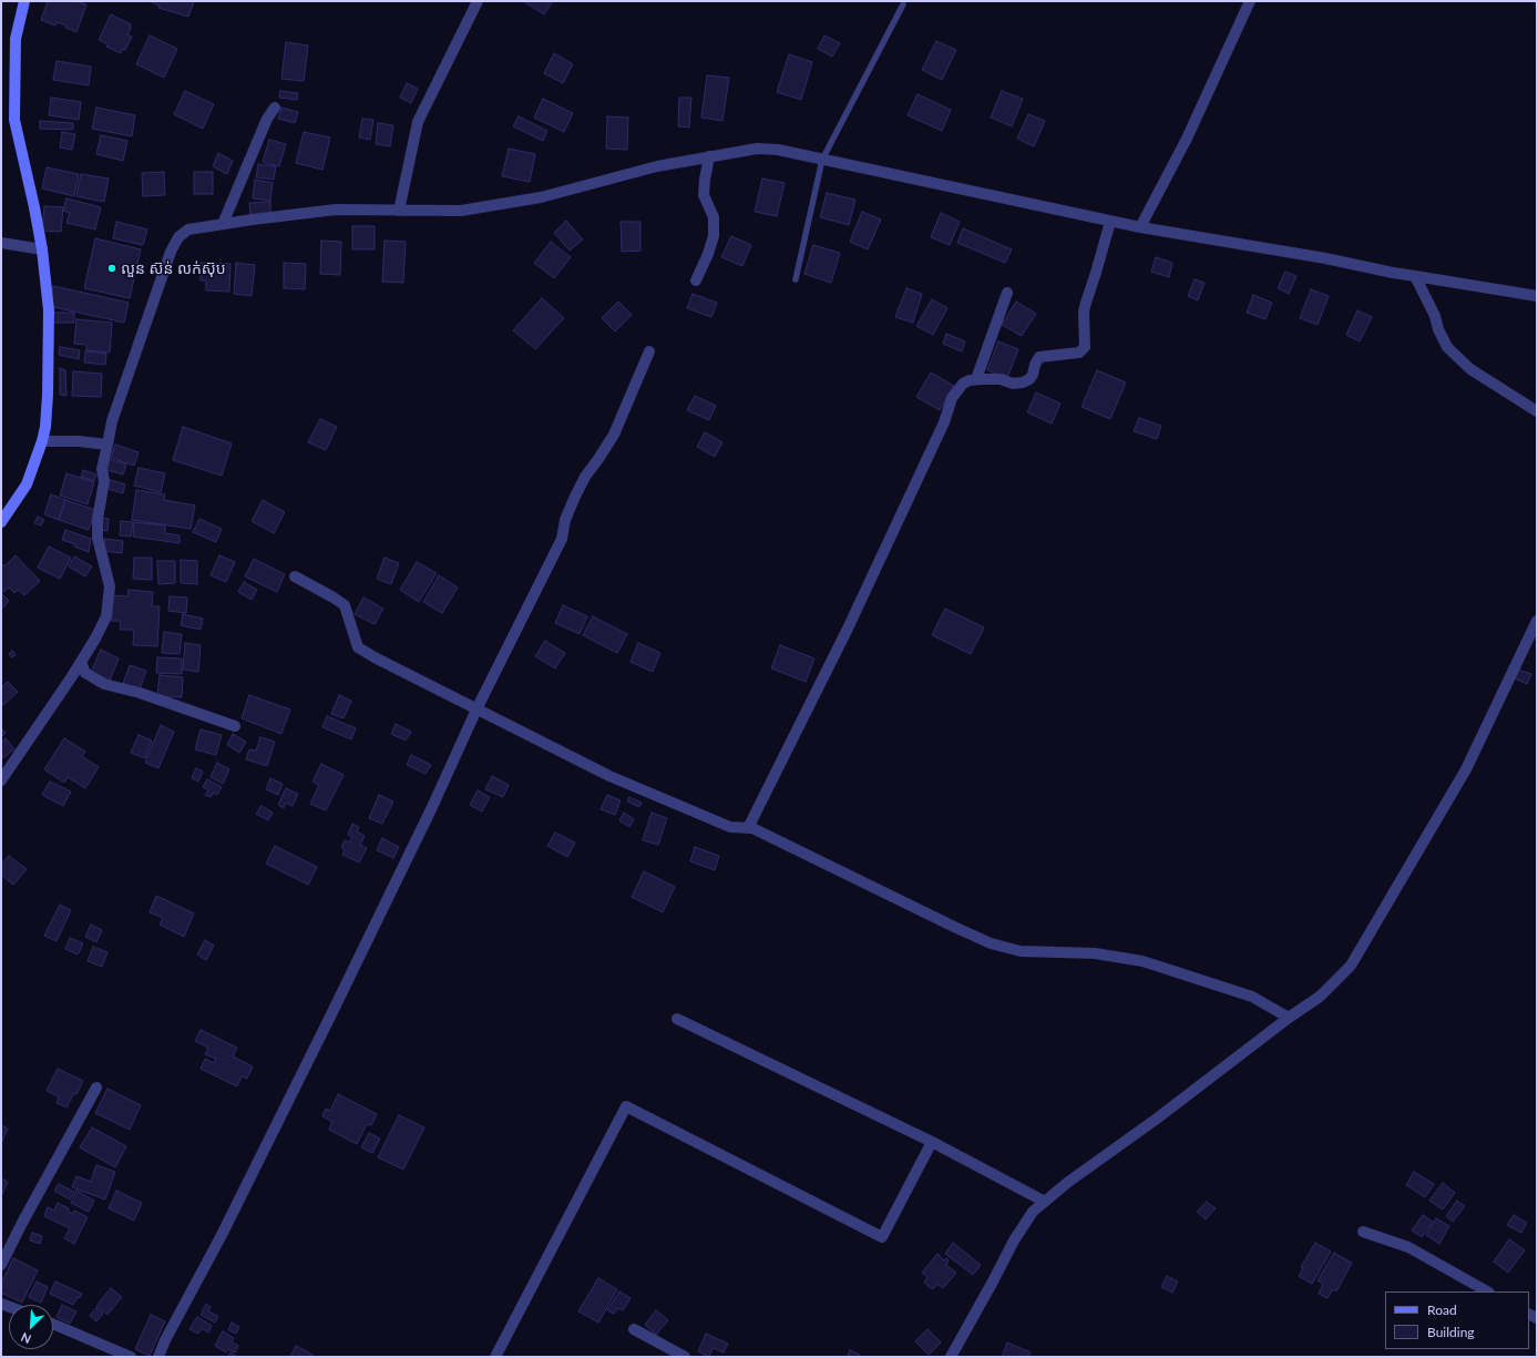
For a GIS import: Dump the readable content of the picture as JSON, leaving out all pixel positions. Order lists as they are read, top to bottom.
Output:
{
  "places": ["លួន ស៊ន់ លក់ស៊ុប"],
  "legend": ["Road", "Building"],
  "north": "bottom left"
}
